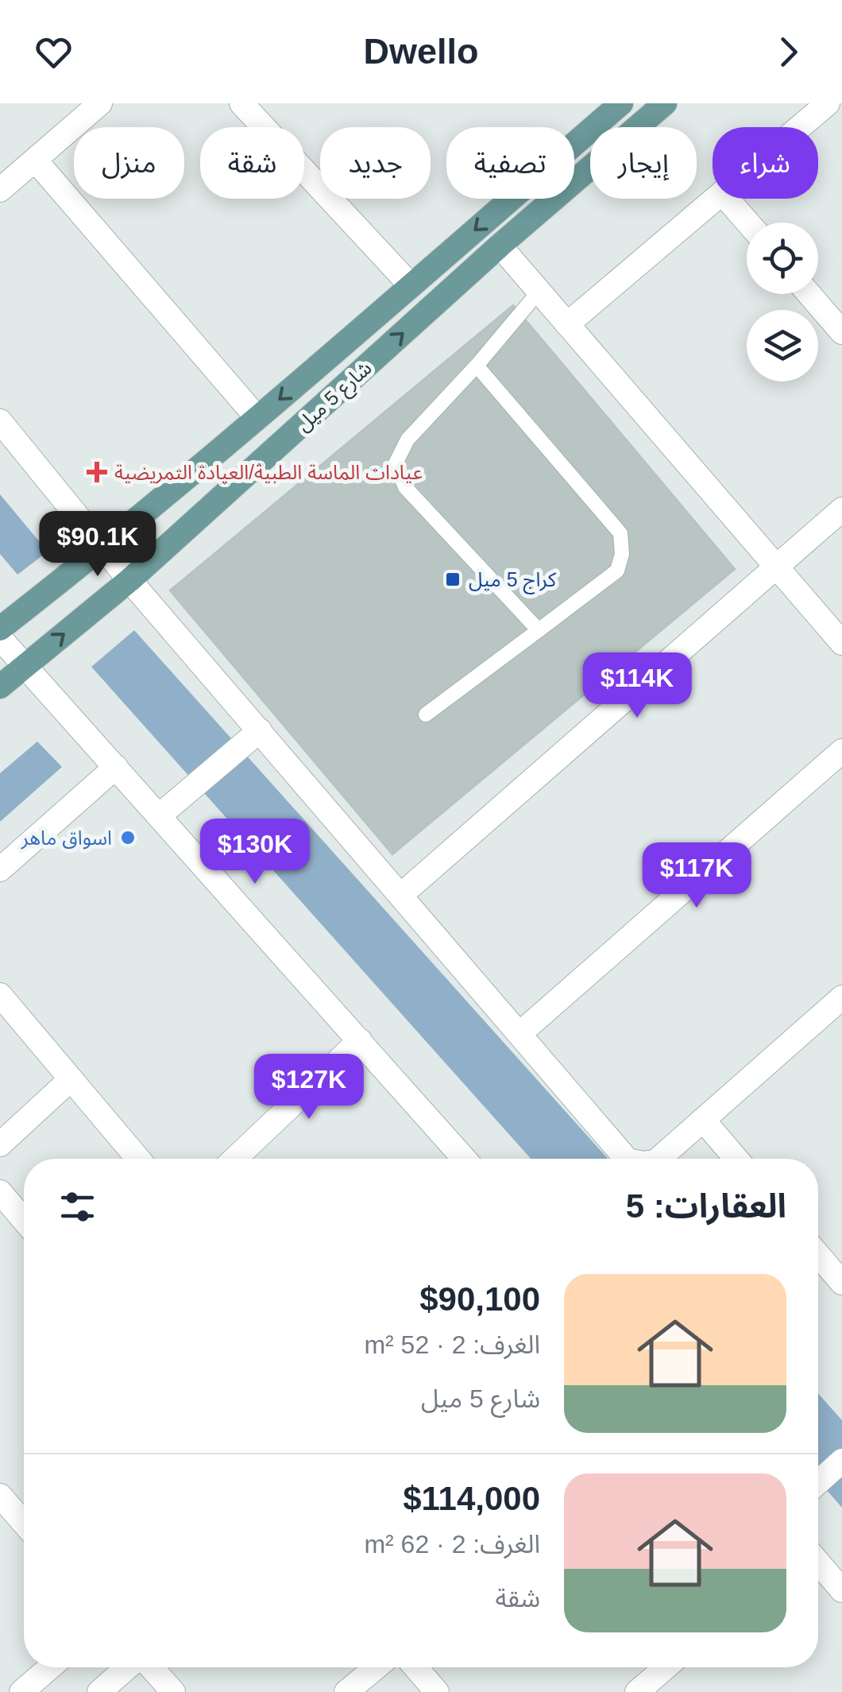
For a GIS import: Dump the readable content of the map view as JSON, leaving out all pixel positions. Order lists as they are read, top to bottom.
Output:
{
  "streets": {
    "main road": ["شارع 5 ميل"]
  },
  "places": {
    "health": ["عيادات الماسة الطبية/العيادة التمريضية"],
    "transit": ["كراج 5 ميل"],
    "other": ["اسواق ماهر"]
  },
  "page": {
    "header": "Dwello",
    "chip": [
      "شراء",
      "إيجار",
      "تصفية",
      "جديد",
      "شقة",
      "منزل"
    ],
    "price": [
      "$90.1K",
      "$114K",
      "$130K",
      "$117K",
      "$127K"
    ],
    "heading": "العقارات: 5",
    "list": [
      {
        "name": "$90,100",
        "note": "الغرف: 2 · 52 m² · شارع 5 ميل"
      },
      {
        "name": "$114,000",
        "note": "الغرف: 2 · 62 m² · شقة"
      }
    ]
  }
}
